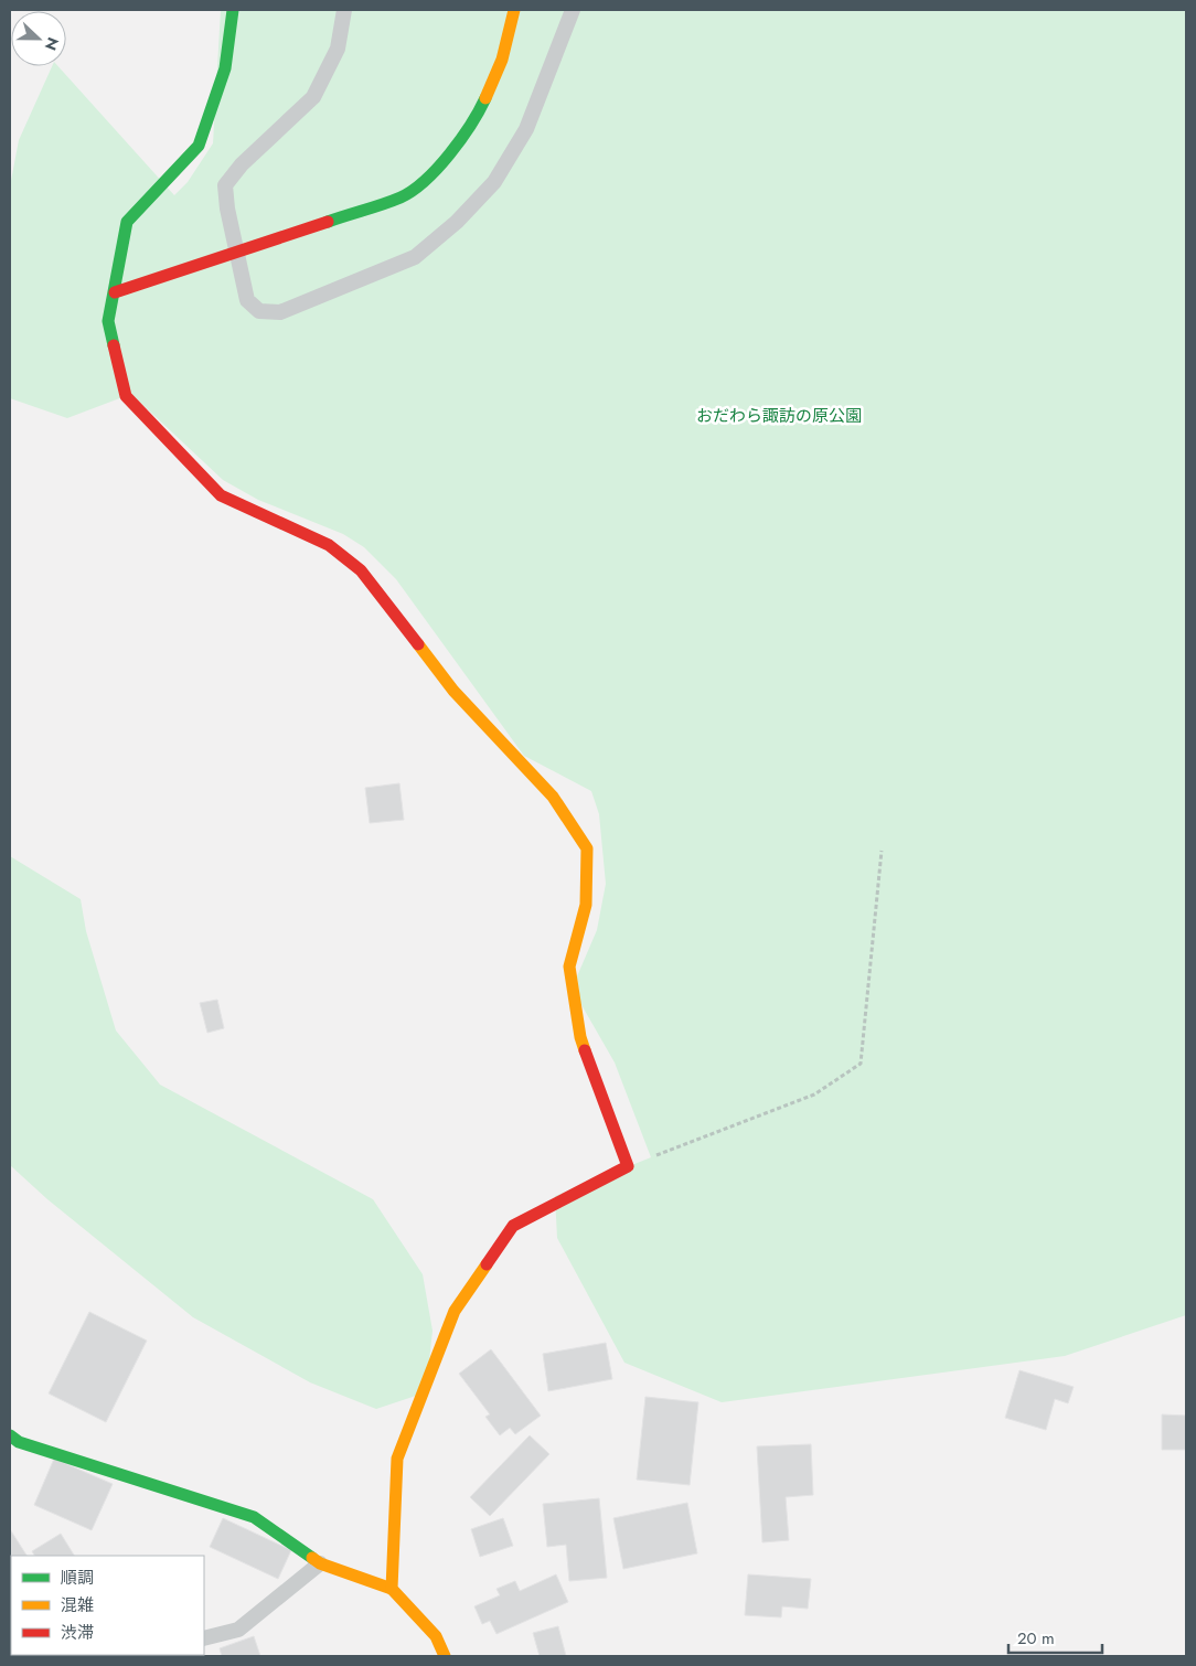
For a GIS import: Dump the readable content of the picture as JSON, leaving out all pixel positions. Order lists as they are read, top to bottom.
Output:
{
  "parks": ["おだわら諏訪の原公園"],
  "legend": ["順調", "混雑", "渋滞"],
  "scale_bar": "20 m",
  "north": "right"
}
